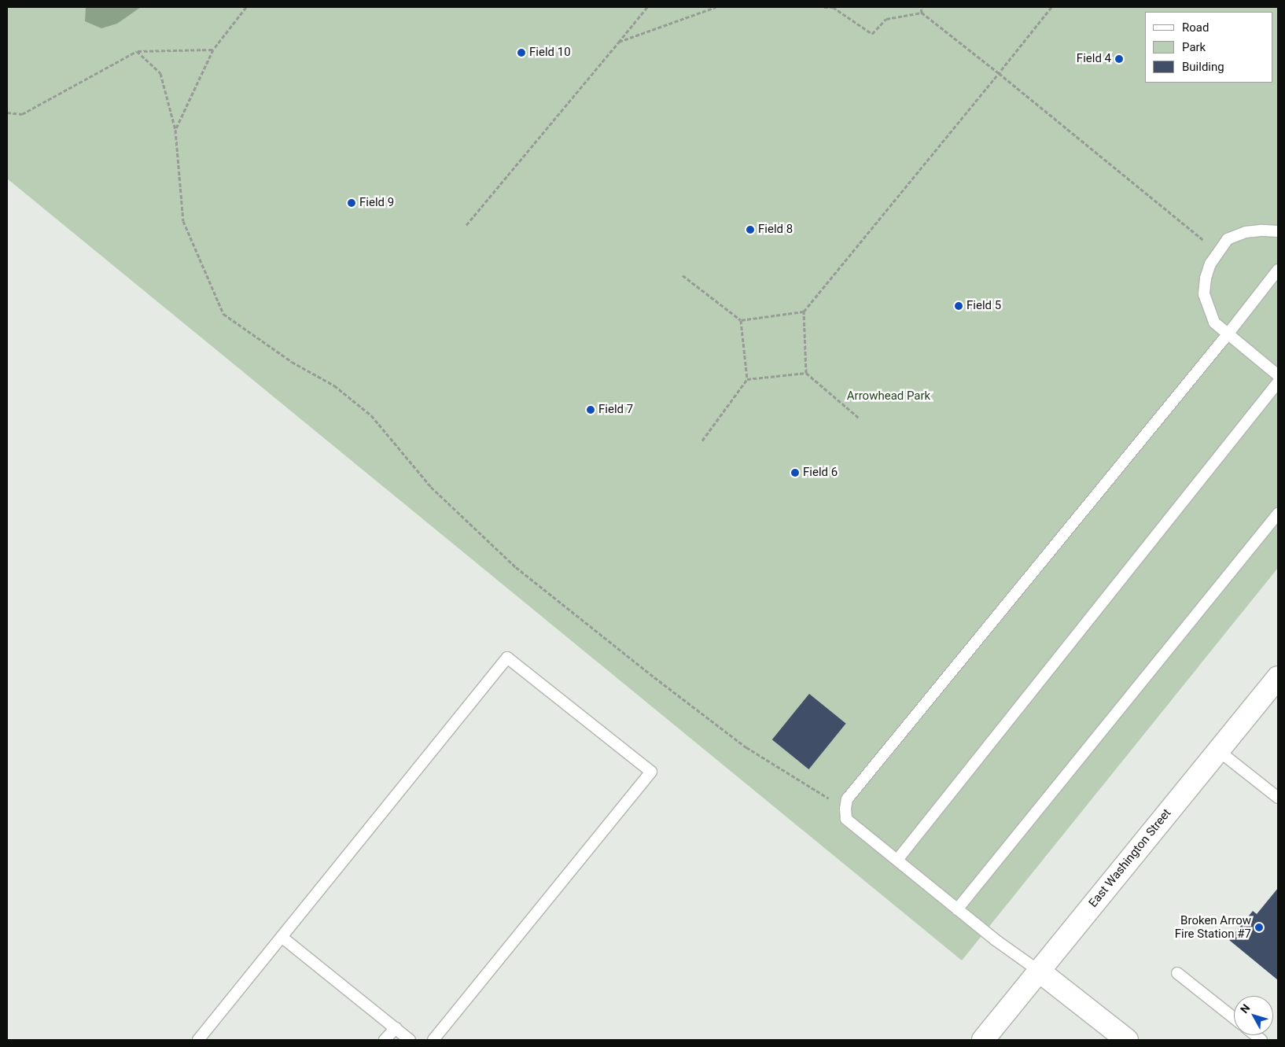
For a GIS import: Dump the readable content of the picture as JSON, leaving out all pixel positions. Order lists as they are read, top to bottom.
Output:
{
  "streets": {
    "main road": ["East Washington Street"]
  },
  "parks": ["Arrowhead Park"],
  "places": [
    "Field 10",
    "Field 4",
    "Field 9",
    "Field 8",
    "Field 5",
    "Field 7",
    "Field 6",
    "Broken Arrow Fire Station #7"
  ],
  "legend": ["Road", "Park", "Building"],
  "north": "top left"
}
